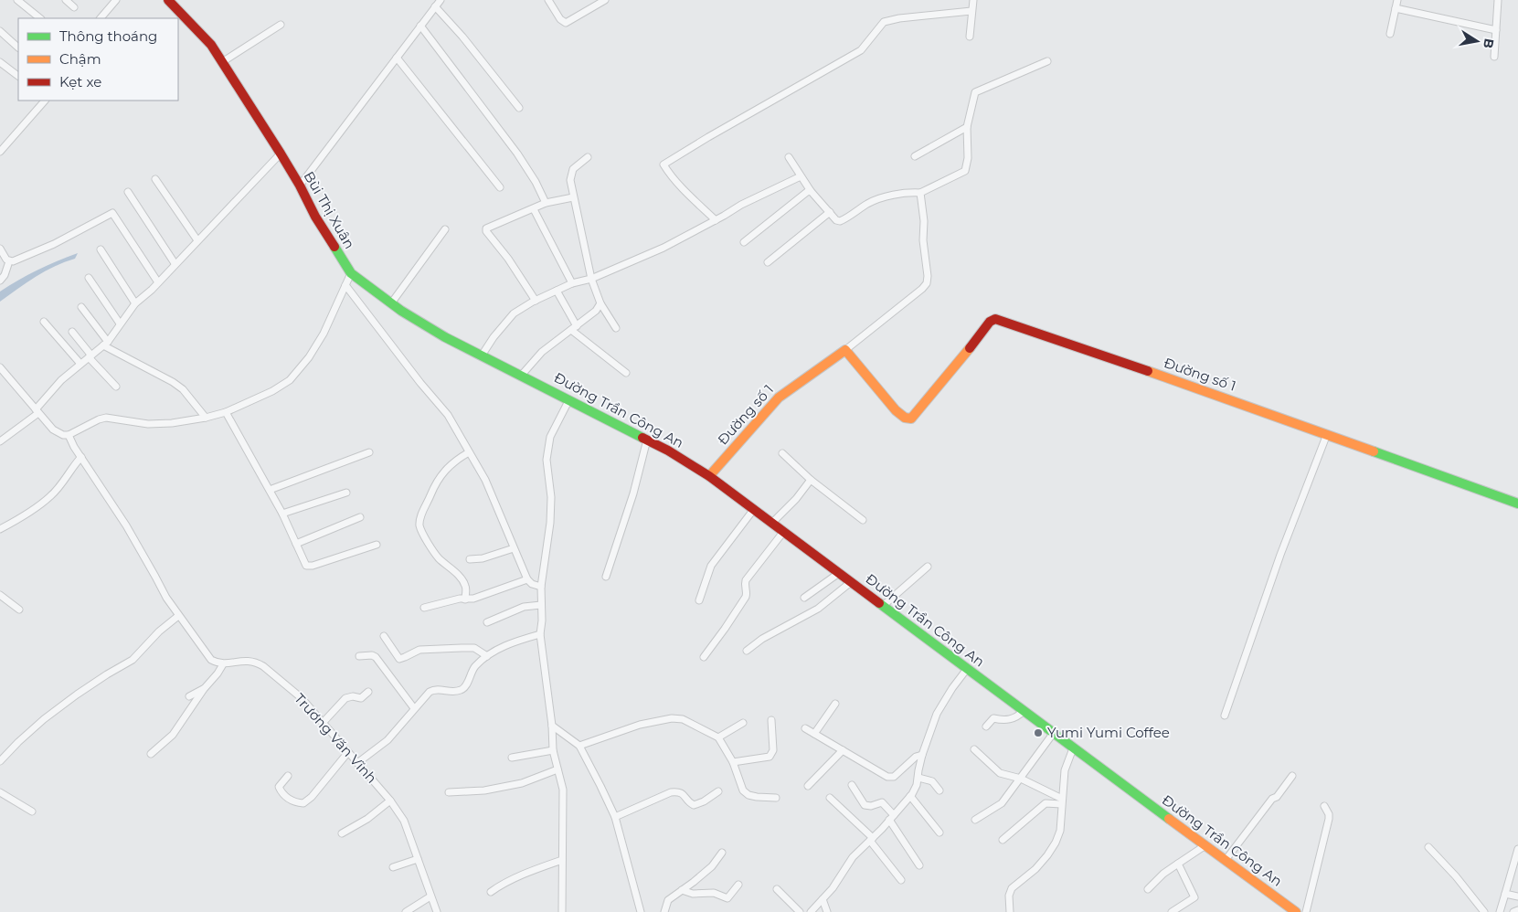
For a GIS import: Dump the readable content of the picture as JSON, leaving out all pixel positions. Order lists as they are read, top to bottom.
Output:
{
  "streets": {
    "main road": ["Bùi Thị Xuân", "Đường số 1", "Đường Trần Công An"],
    "street": ["Trương Văn Vĩnh"]
  },
  "crossings": [
    ["Bùi Thị Xuân", "Đường Trần Công An"],
    ["Đường số 1", "Đường Trần Công An"]
  ],
  "places": ["Yumi Yumi Coffee"],
  "legend": ["Thông thoáng", "Chậm", "Kẹt xe"],
  "north": "right"
}
